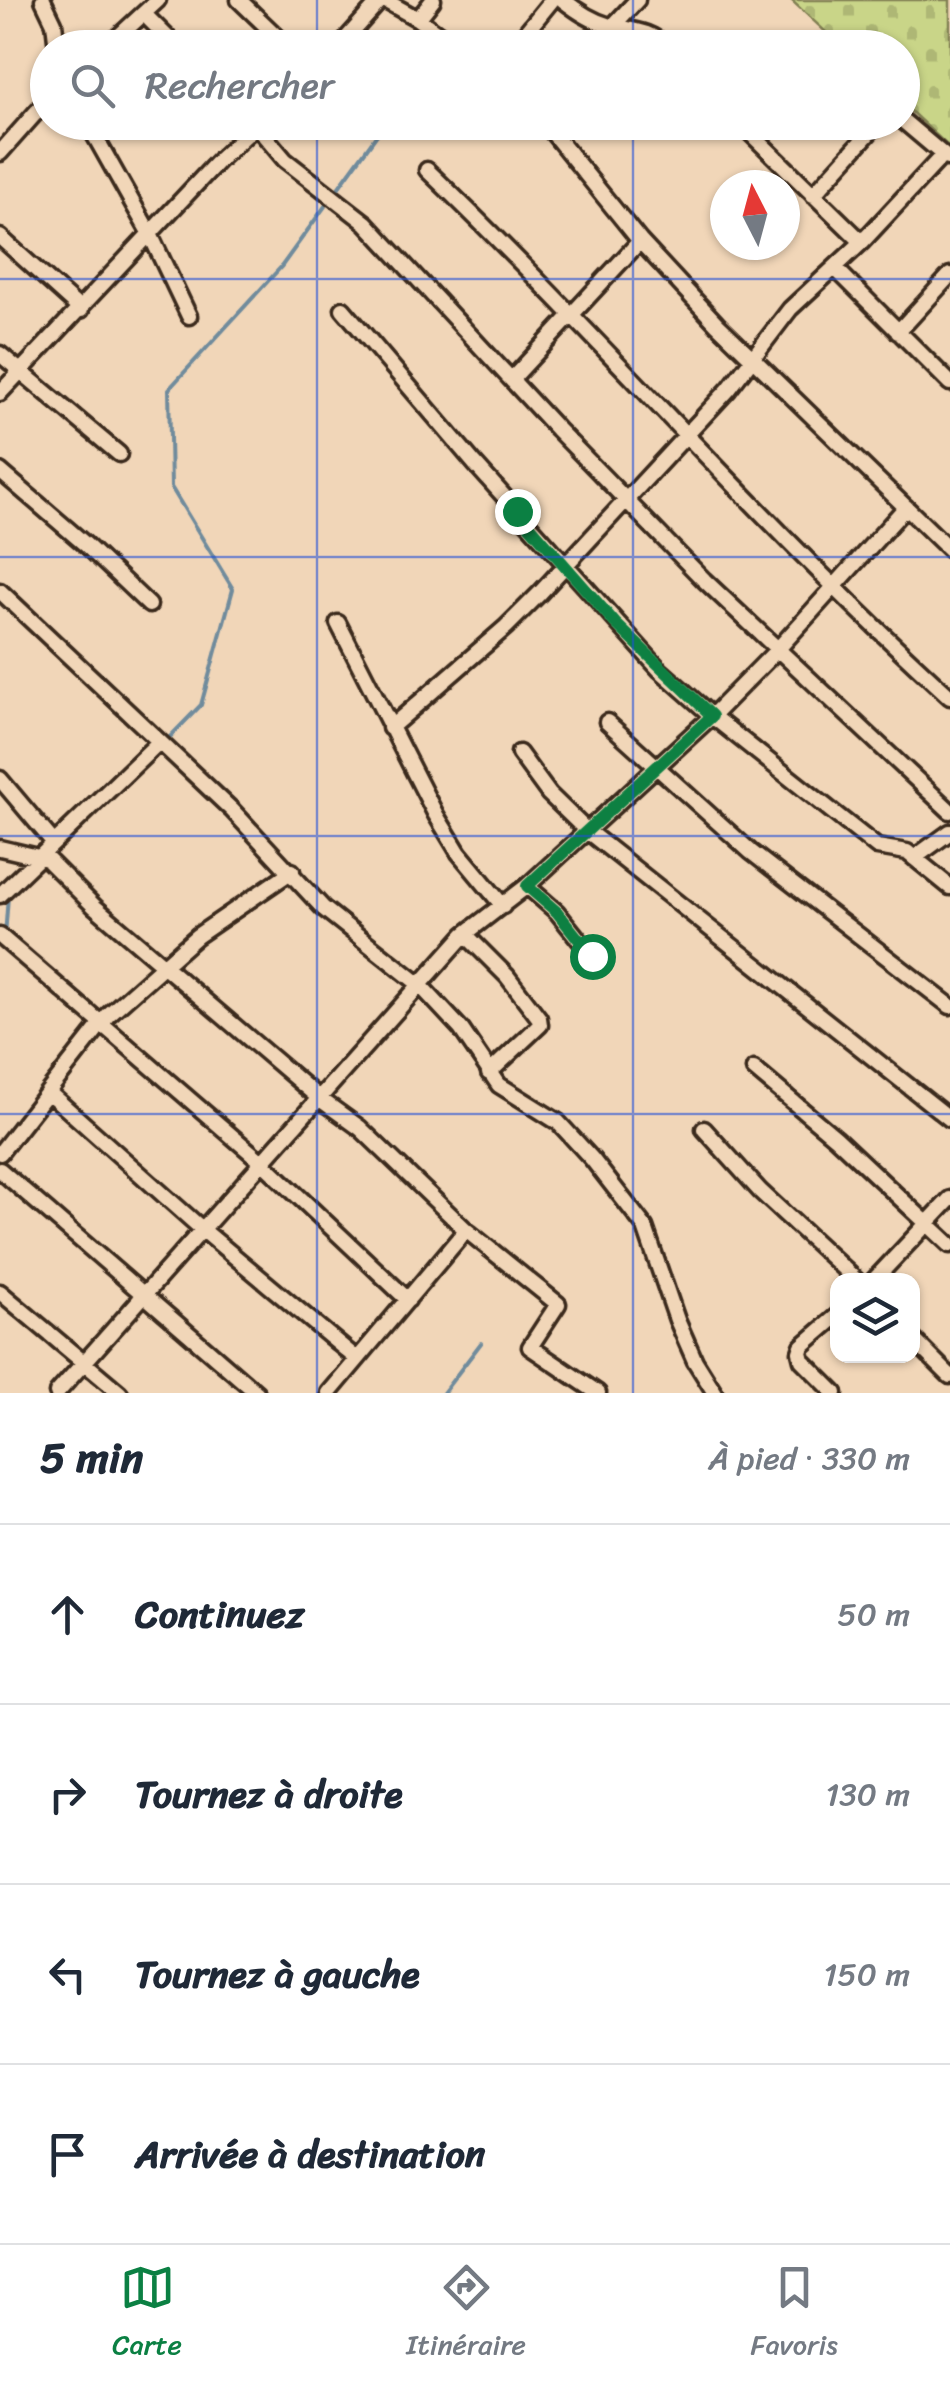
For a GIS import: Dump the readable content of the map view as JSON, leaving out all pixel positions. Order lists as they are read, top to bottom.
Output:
{
  "north": "top",
  "page": {
    "search": "Rechercher",
    "heading": ["5 min", "À pied · 330 m"],
    "list": [
      ["Continuez", "50 m"],
      ["Tournez à droite", "130 m"],
      ["Tournez à gauche", "150 m"],
      "Arrivée à destination"
    ],
    "nav": ["Carte", "Itinéraire", "Favoris"]
  }
}
